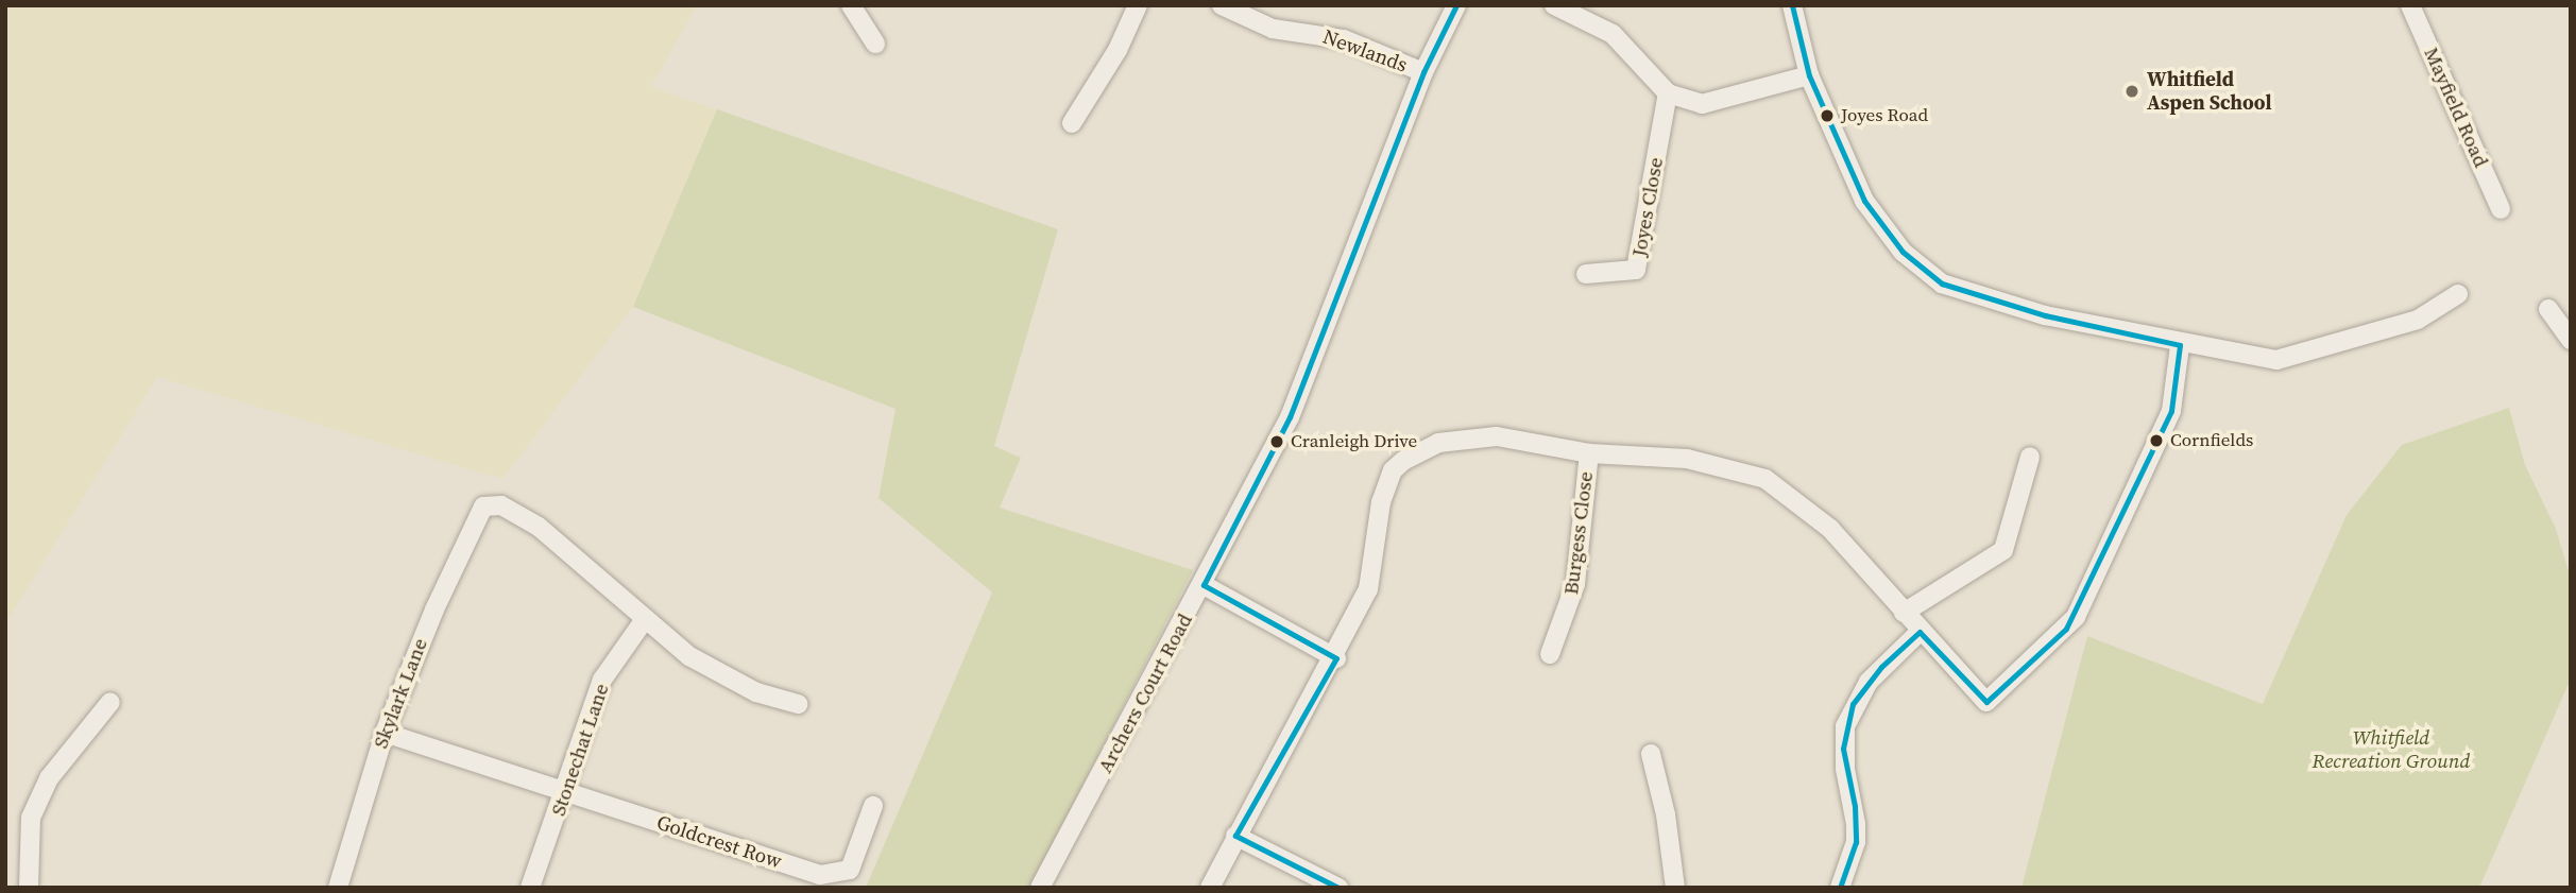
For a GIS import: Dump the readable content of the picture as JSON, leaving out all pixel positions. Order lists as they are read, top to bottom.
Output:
{
  "streets": {
    "street": [
      "Newlands",
      "Mayfield Road",
      "Joyes Close",
      "Burgess Close",
      "Skylark Lane",
      "Archers Court Road",
      "Stonechat Lane",
      "Goldcrest Row"
    ]
  },
  "crossings": [
    ["Newlands", "Archers Court Road"],
    ["Skylark Lane", "Stonechat Lane"],
    ["Skylark Lane", "Goldcrest Row"],
    ["Stonechat Lane", "Goldcrest Row"]
  ],
  "parks": ["Whitfield Recreation Ground"],
  "places": [
    "Whitfield Aspen School",
    "Joyes Road",
    "Cornfields",
    "Cranleigh Drive"
  ]
}
